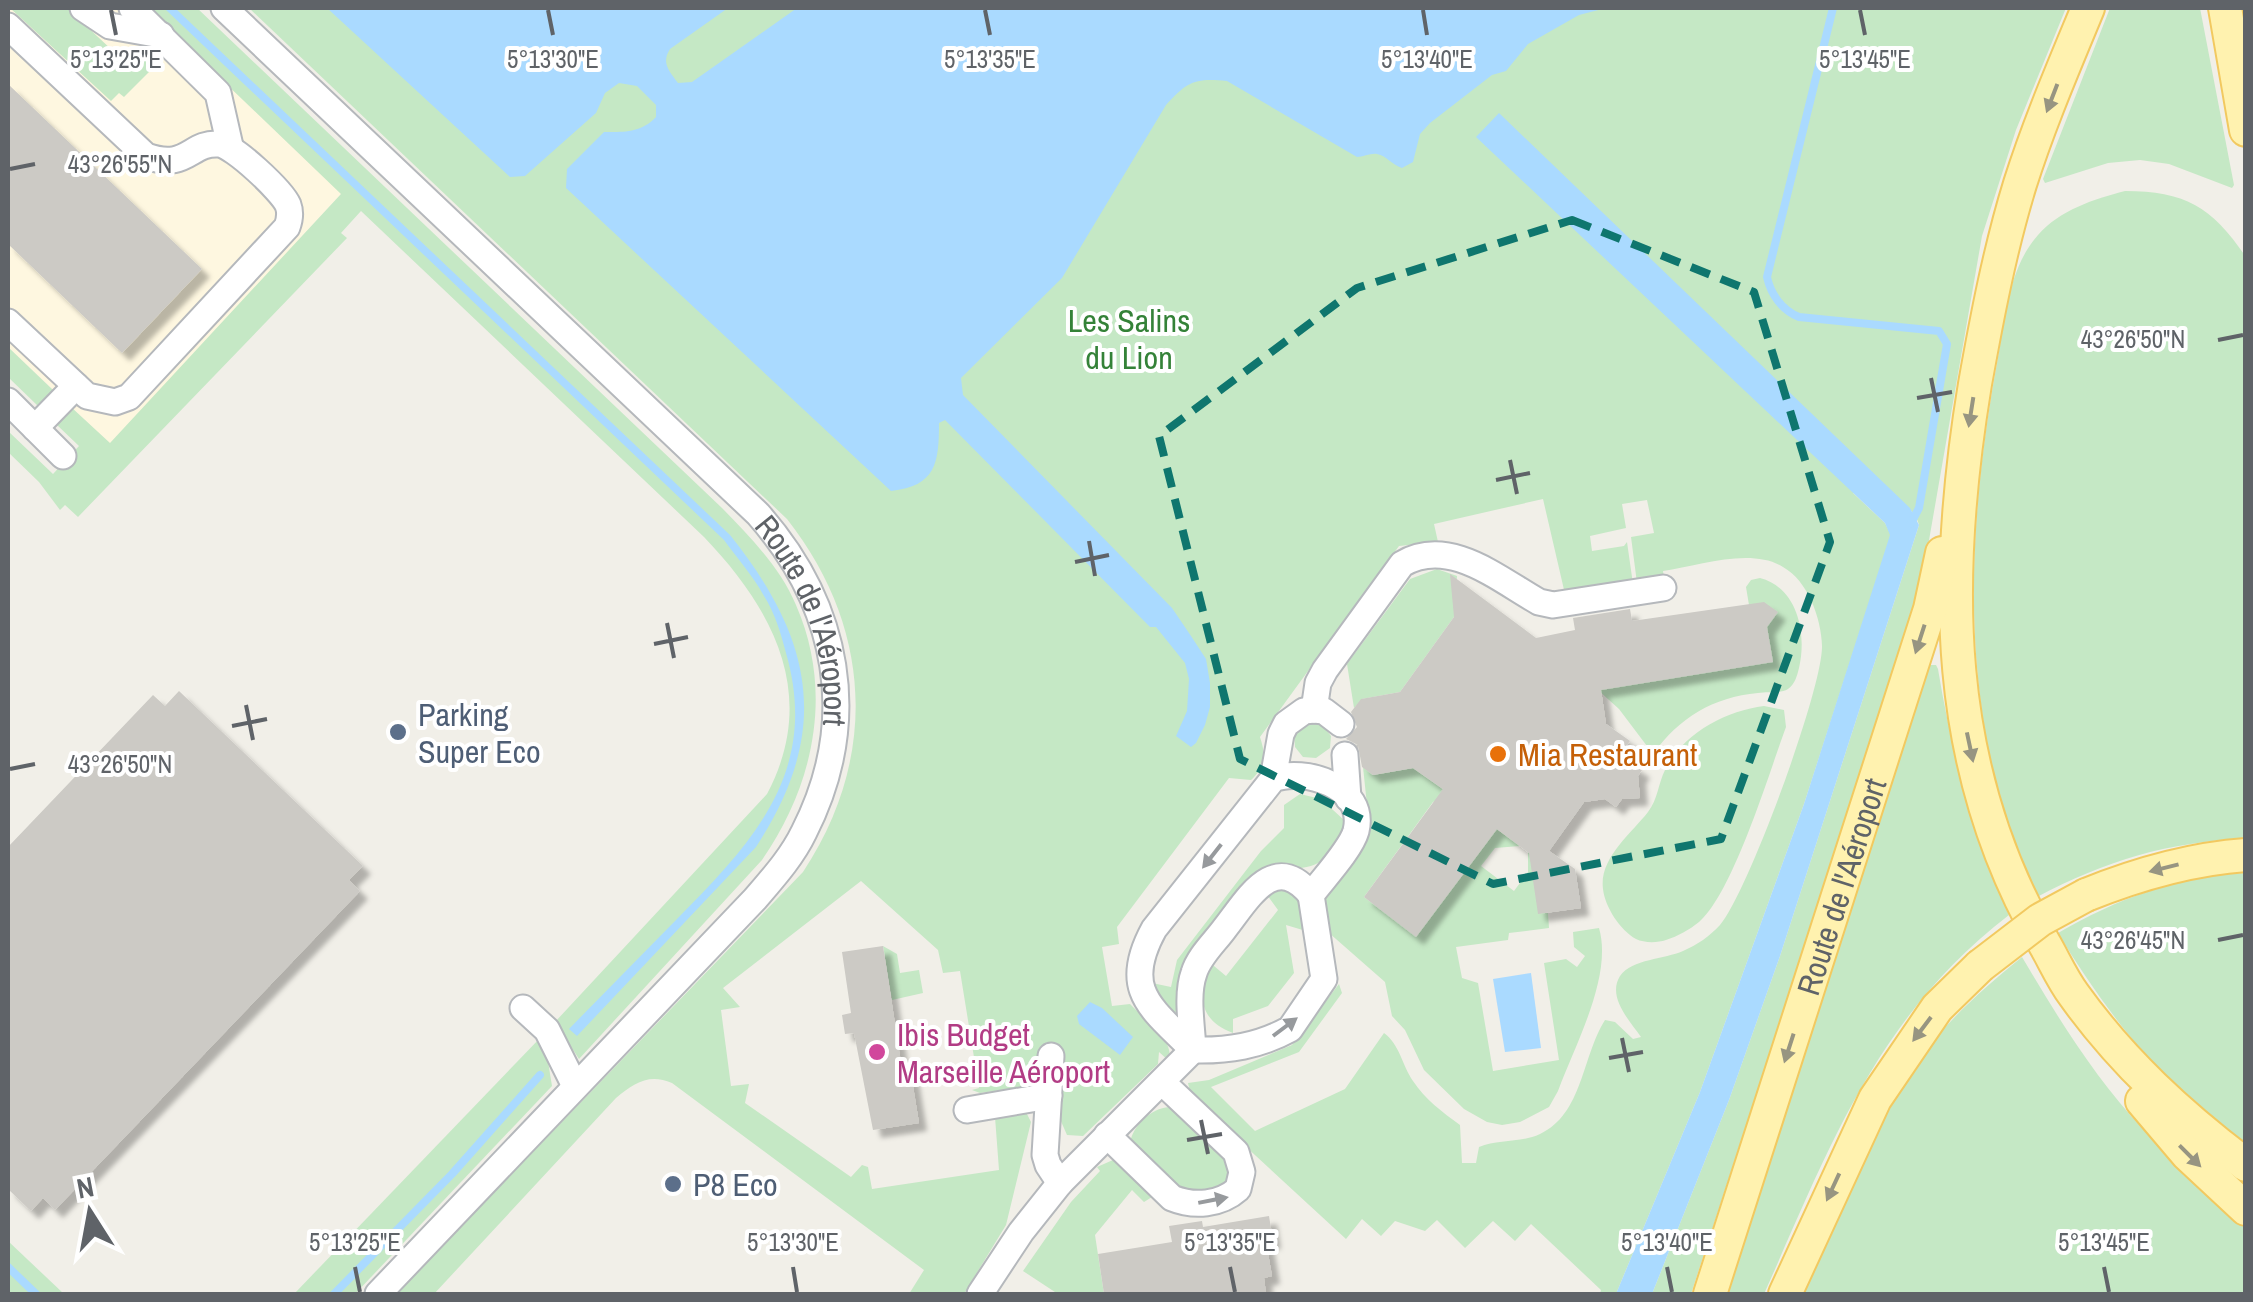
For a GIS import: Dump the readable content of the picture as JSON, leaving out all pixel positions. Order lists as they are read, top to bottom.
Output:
{
  "streets": {
    "main road": ["Route de l'Aéroport"]
  },
  "parks": ["Les Salins du Lion"],
  "places": [
    "Parking Super Eco",
    "Mia Restaurant",
    "Ibis Budget Marseille Aéroport",
    "P8 Eco"
  ],
  "north": "top",
  "coordinates": [
    "5°13'25\"E",
    "5°13'30\"E",
    "5°13'35\"E",
    "5°13'45\"E",
    "5°13'40\"E",
    "43°26'55\"N",
    "43°26'50\"N",
    "43°26'45\"N"
  ]
}
